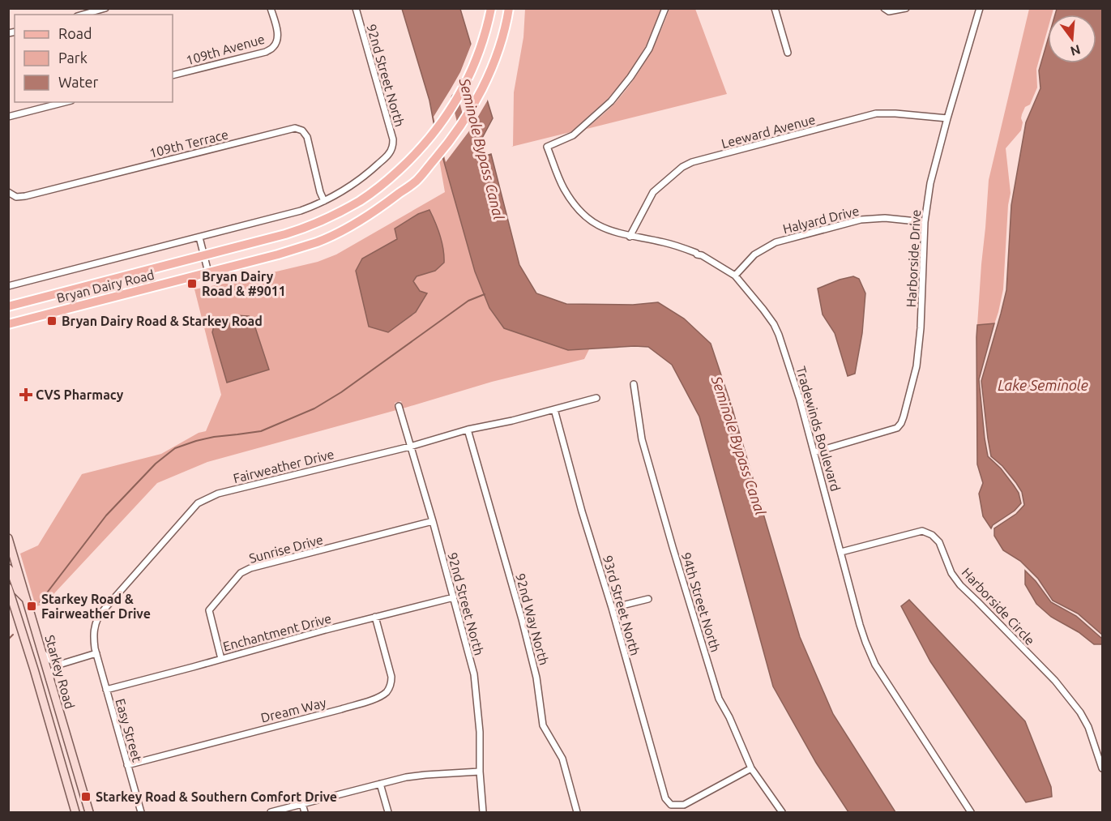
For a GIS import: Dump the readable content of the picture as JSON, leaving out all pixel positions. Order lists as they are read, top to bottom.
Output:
{
  "streets": {
    "main road": ["Bryan Dairy Road", "Starkey Road"],
    "street": [
      "109th Avenue",
      "92nd Street North",
      "Leeward Avenue",
      "109th Terrace",
      "Halyard Drive",
      "Harborside Drive",
      "Tradewinds Boulevard",
      "Fairweather Drive",
      "Sunrise Drive",
      "94th Street North",
      "93rd Street North",
      "Harborside Circle",
      "92nd Way North",
      "Enchantment Drive",
      "Dream Way",
      "Easy Street"
    ]
  },
  "crossings": [
    ["92nd Street North", "109th Terrace"],
    ["92nd Street North", "Bryan Dairy Road"],
    ["92nd Street North", "Fairweather Drive"],
    ["92nd Street North", "Sunrise Drive"],
    ["92nd Street North", "Enchantment Drive"],
    ["Leeward Avenue", "Harborside Drive"],
    ["Leeward Avenue", "Tradewinds Boulevard"],
    ["109th Terrace", "Bryan Dairy Road"],
    ["Halyard Drive", "Harborside Drive"],
    ["Halyard Drive", "Tradewinds Boulevard"],
    ["Harborside Drive", "Tradewinds Boulevard"],
    ["Tradewinds Boulevard", "Harborside Circle"],
    ["Fairweather Drive", "93rd Street North"],
    ["Fairweather Drive", "92nd Way North"],
    ["Fairweather Drive", "Easy Street"],
    ["Sunrise Drive", "Enchantment Drive"],
    ["94th Street North", "93rd Street North"],
    ["Enchantment Drive", "Dream Way"],
    ["Enchantment Drive", "Easy Street"],
    ["Dream Way", "Easy Street"]
  ],
  "water": ["Seminole Bypass Canal", "Lake Seminole"],
  "places": {
    "transit": [
      "Bryan Dairy Road & #9011",
      "Bryan Dairy Road & Starkey Road",
      "Starkey Road & Fairweather Drive",
      "Starkey Road & Southern Comfort Drive"
    ],
    "health": ["CVS Pharmacy"]
  },
  "legend": ["Road", "Park", "Water"],
  "north": "bottom"
}
